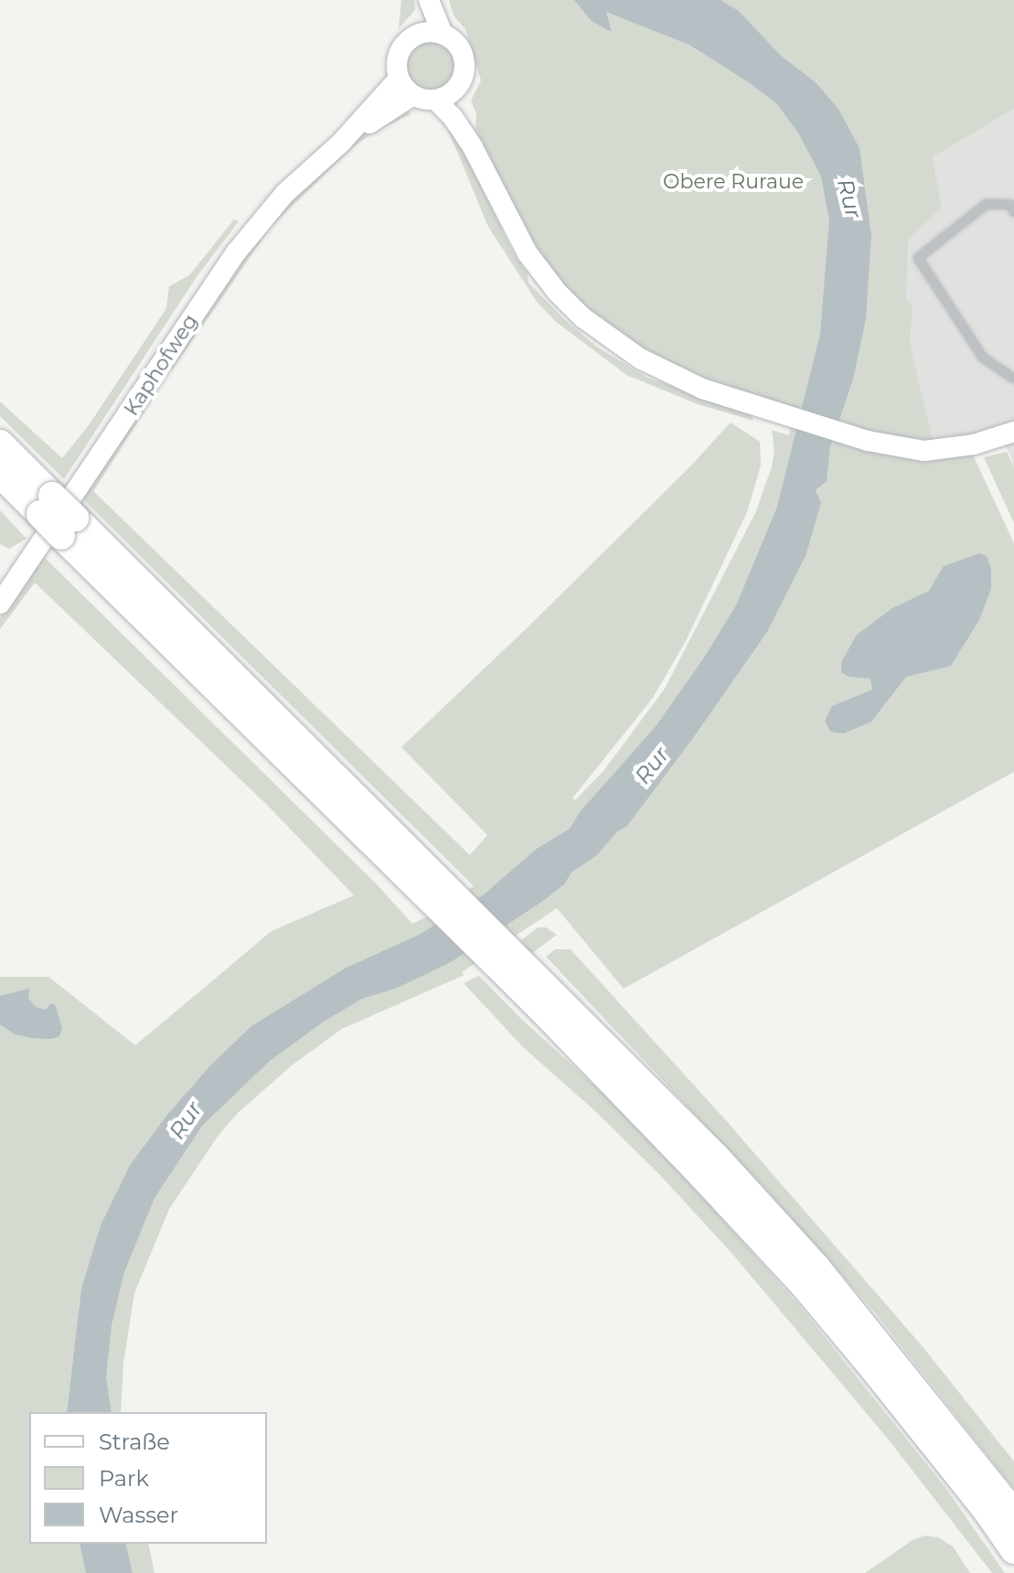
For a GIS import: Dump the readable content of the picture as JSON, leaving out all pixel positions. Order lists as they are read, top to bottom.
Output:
{
  "streets": {
    "main road": ["Kaphofweg"]
  },
  "water": ["Rur"],
  "parks": ["Obere Ruraue"],
  "legend": ["Straße", "Park", "Wasser"]
}
